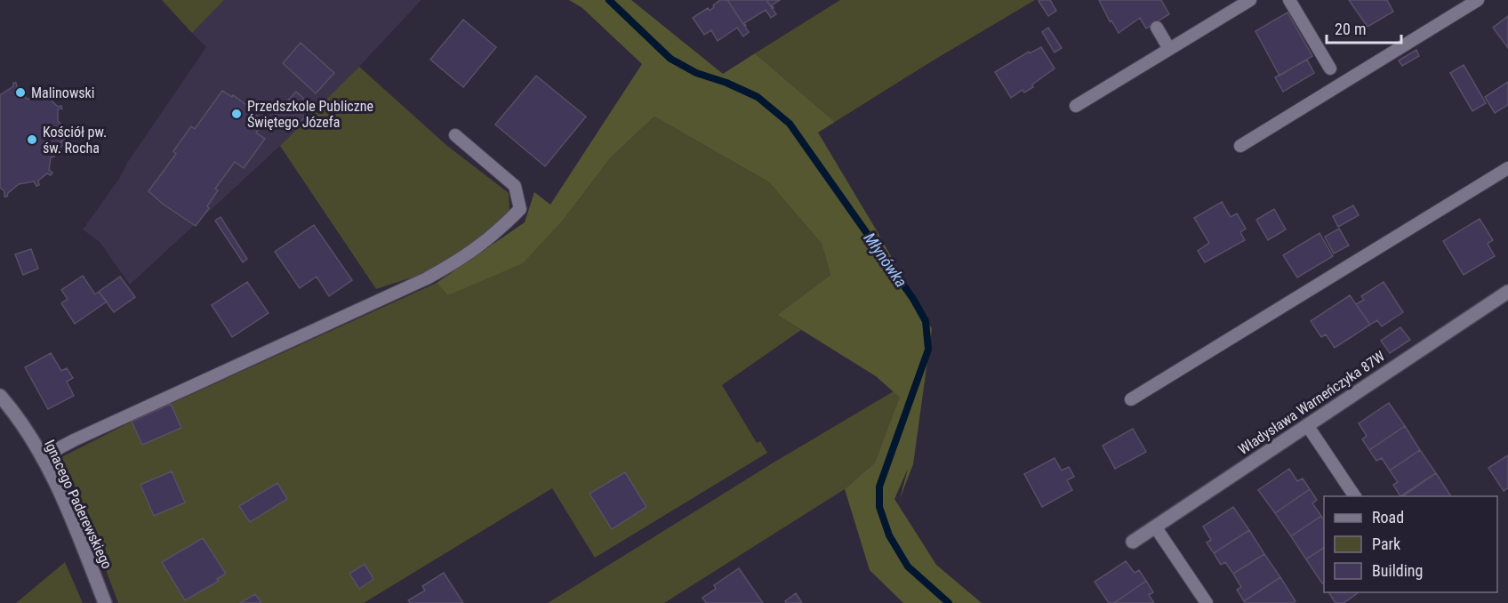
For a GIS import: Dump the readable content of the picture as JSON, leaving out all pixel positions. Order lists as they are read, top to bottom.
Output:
{
  "streets": {
    "street": ["Władysława Warneńczyka 87W", "Ignacego Paderewskiego"]
  },
  "water": ["Młynówka"],
  "places": ["Malinowski", "Przedszkole Publiczne Świętego Józefa", "Kościół pw. św. Rocha"],
  "legend": ["Road", "Park", "Building"],
  "scale_bar": "20 m"
}
